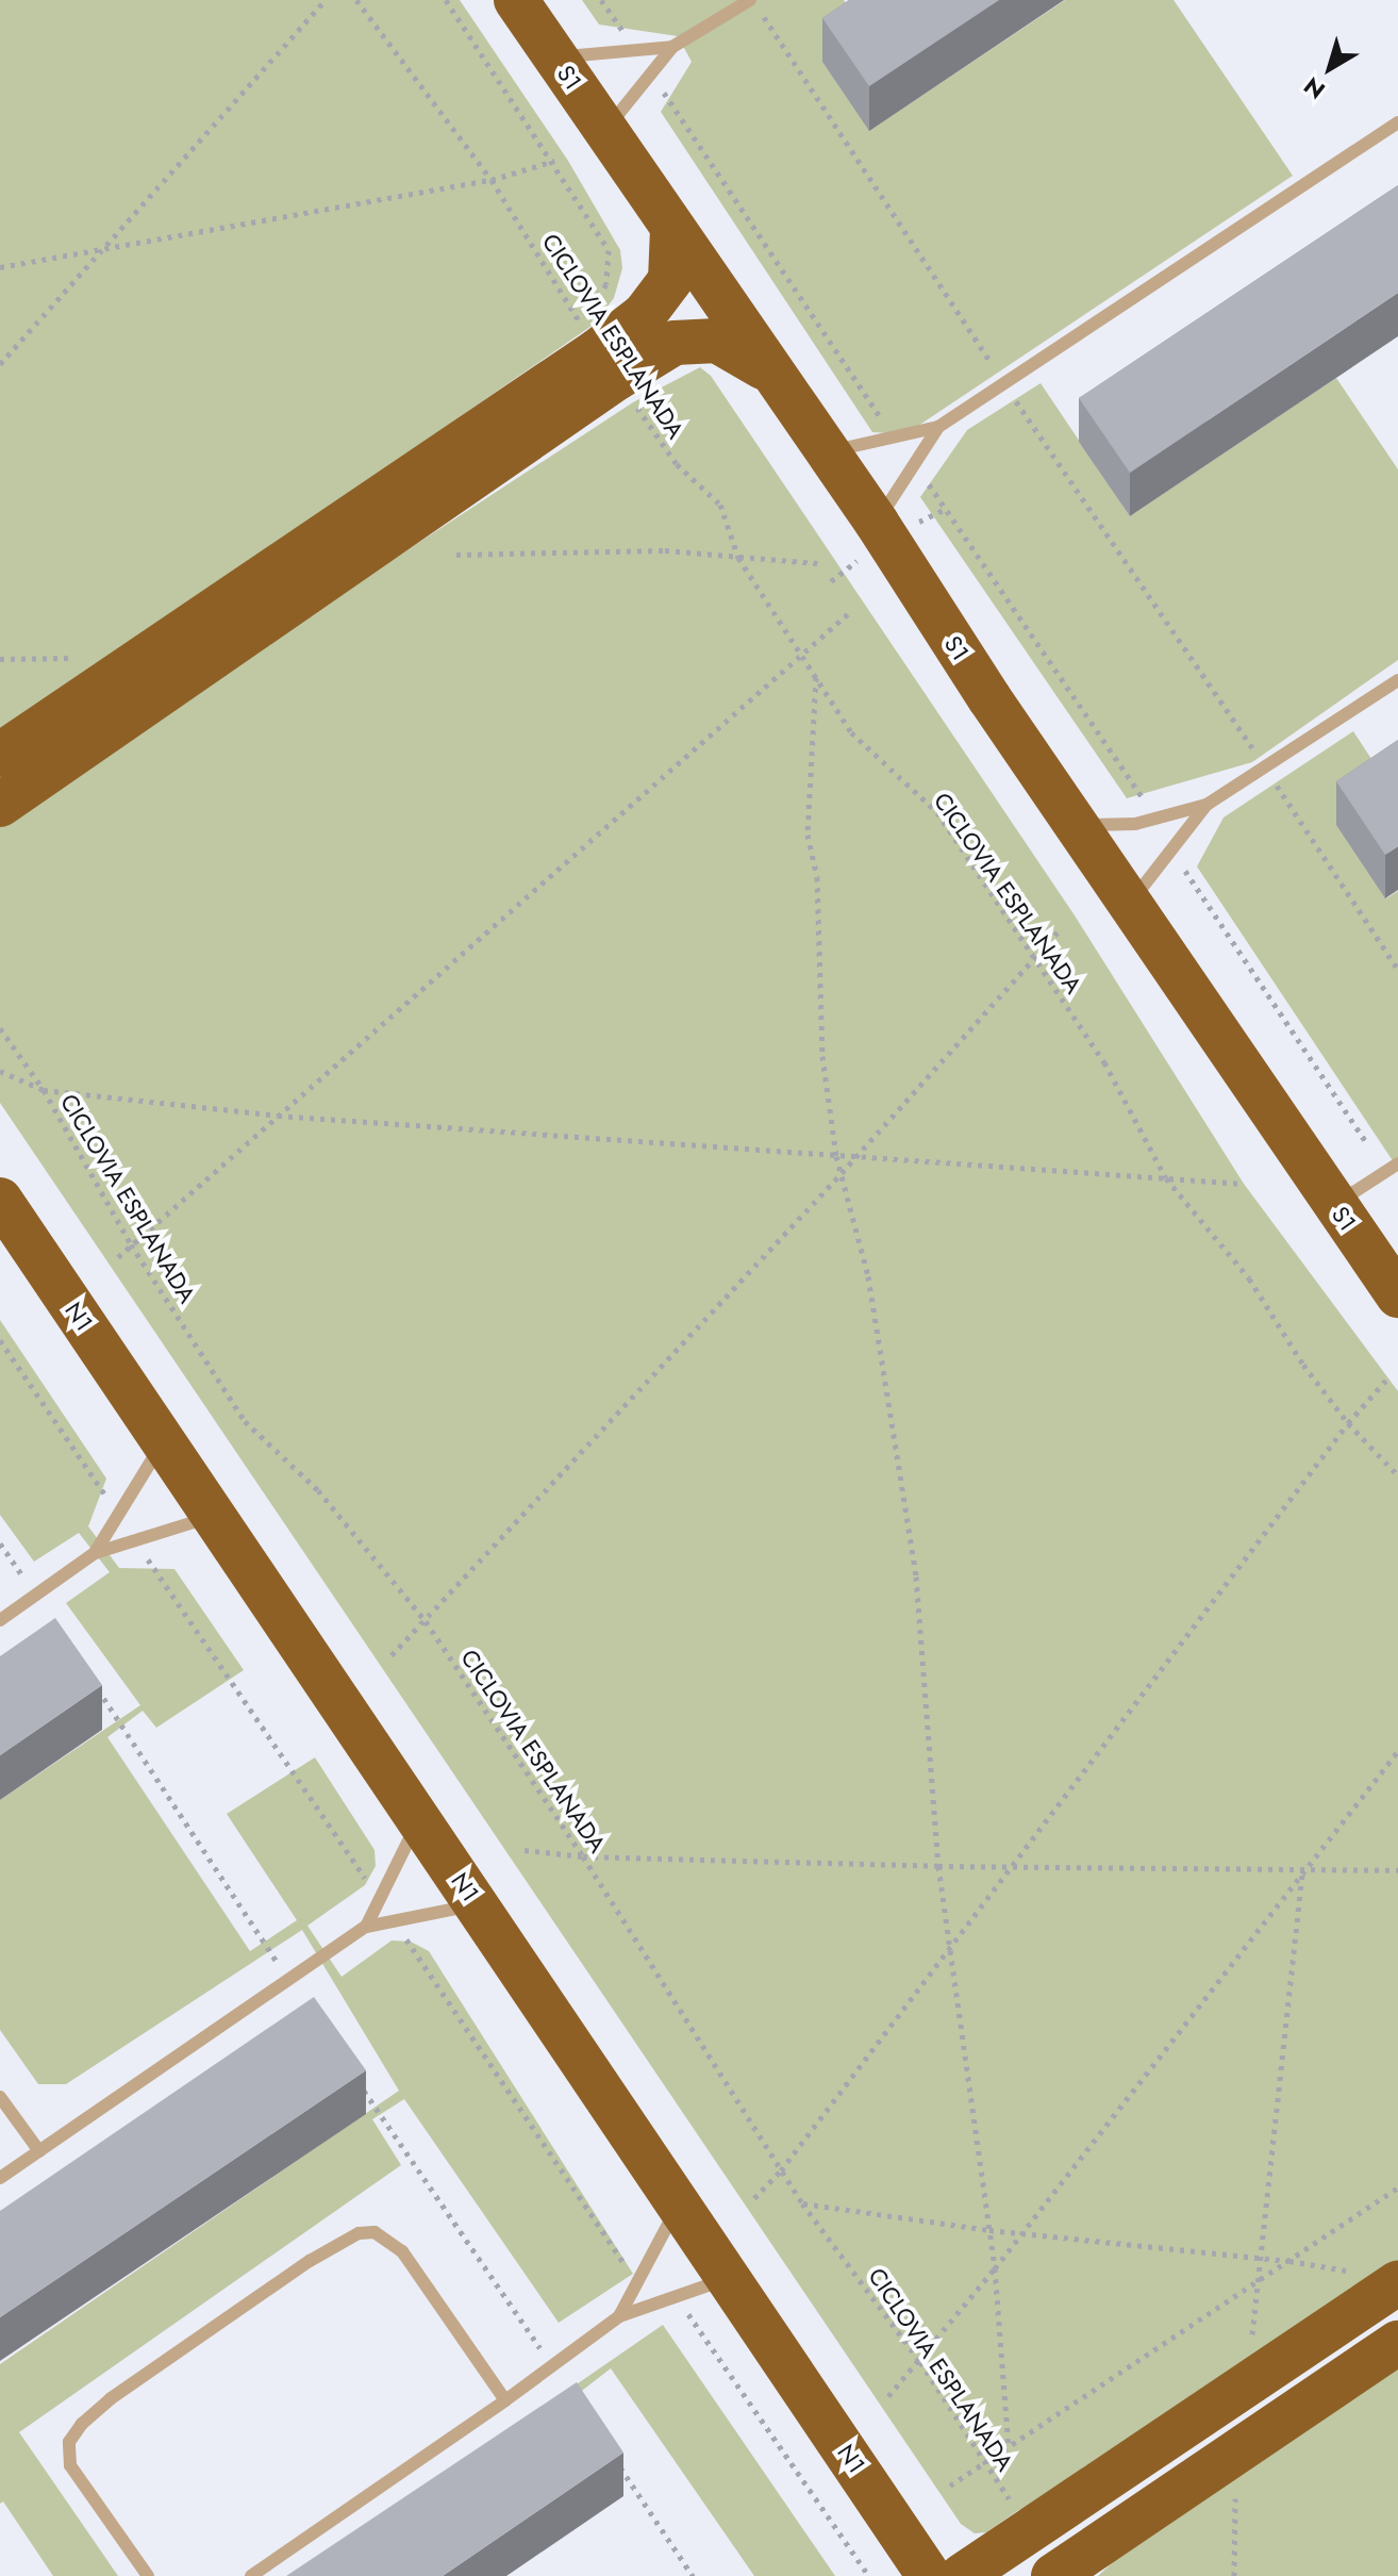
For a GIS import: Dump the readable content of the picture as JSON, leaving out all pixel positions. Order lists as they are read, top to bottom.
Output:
{
  "streets": {
    "highway": ["S1", "N1"],
    "path": ["CICLOVIA ESPLANADA"]
  },
  "north": "bottom left"
}
